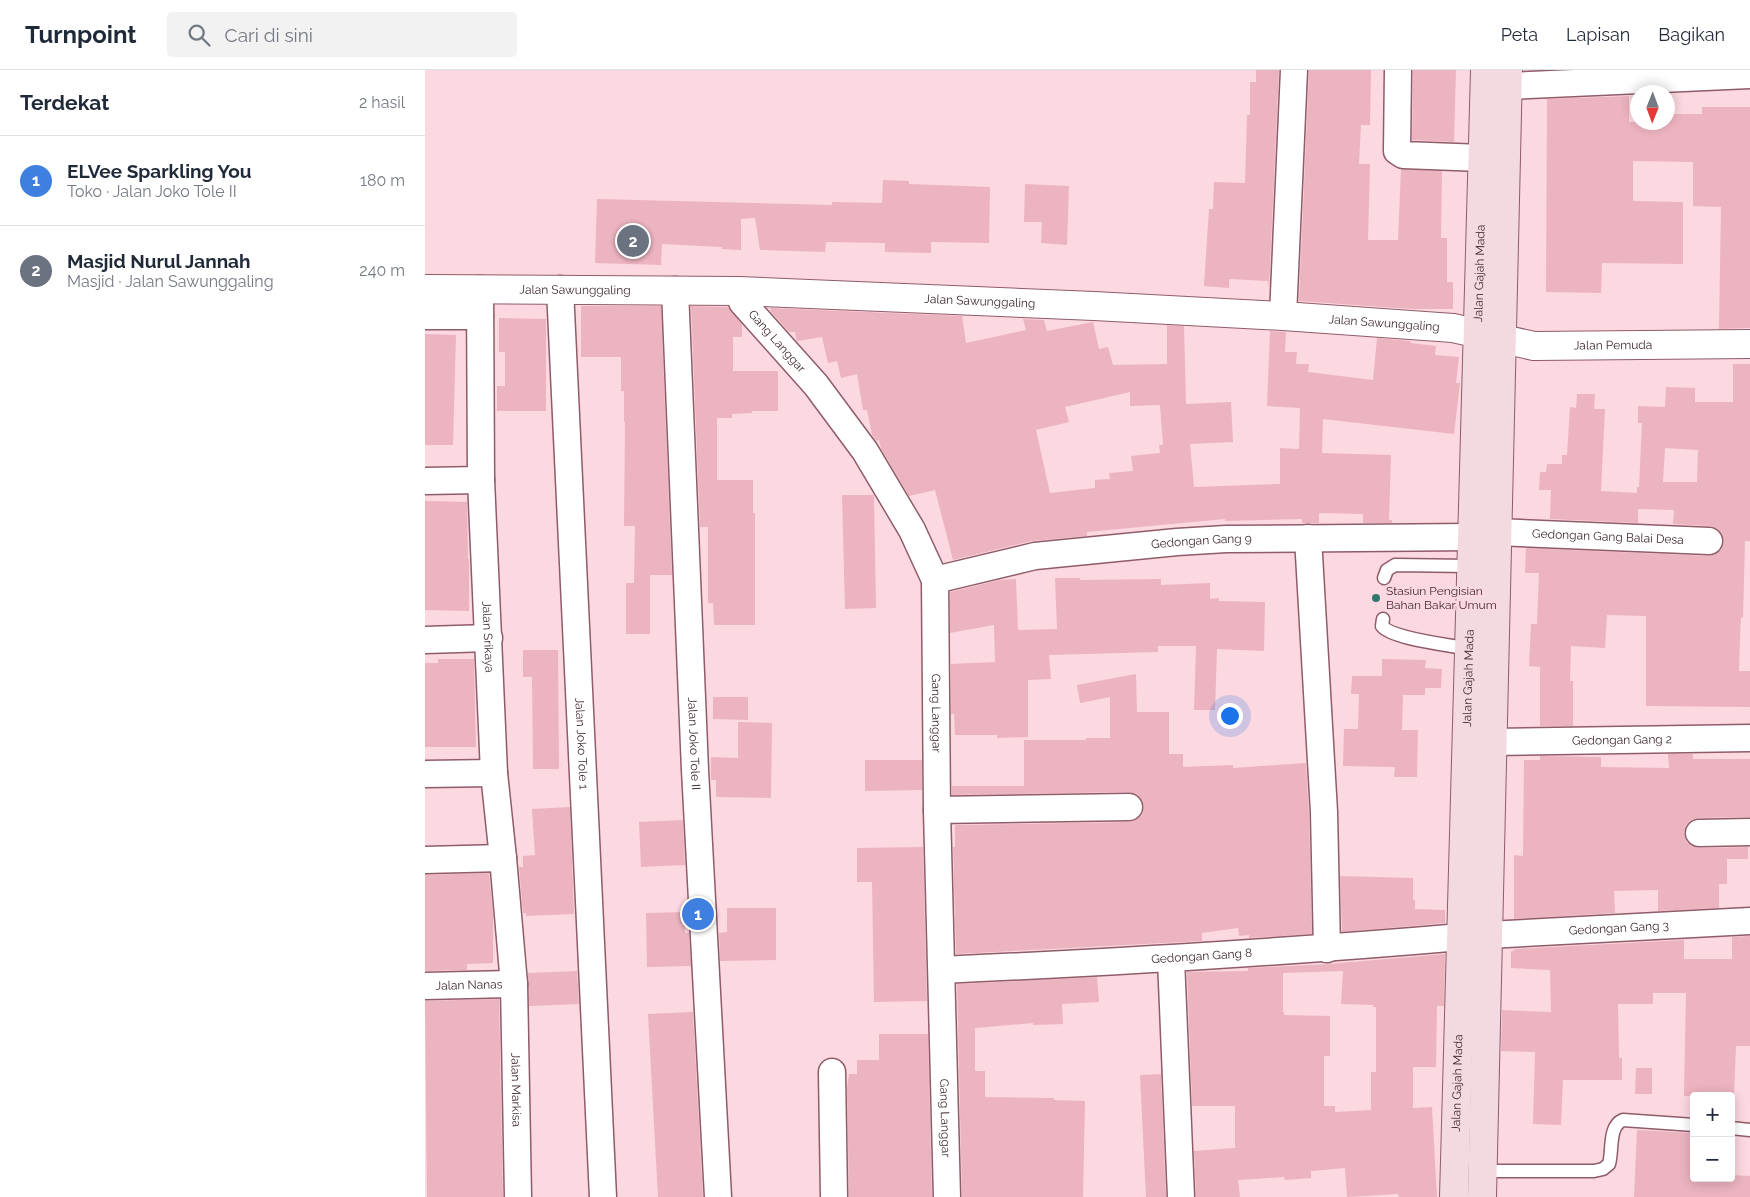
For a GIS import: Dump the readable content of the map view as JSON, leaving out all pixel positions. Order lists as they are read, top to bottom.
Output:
{
  "streets": {
    "main road": ["Jalan Gajah Mada"],
    "street": [
      "Jalan Sawunggaling",
      "Gang Langgar",
      "Jalan Pemuda",
      "Gedongan Gang Balai Desa",
      "Gedongan Gang 9",
      "Jalan Srikaya",
      "Gedongan Gang 2",
      "Jalan Joko Tole 1",
      "Jalan Joko Tole II",
      "Gedongan Gang 3",
      "Gedongan Gang 8",
      "Jalan Nanas",
      "Jalan Markisa"
    ]
  },
  "crossings": [
    ["Jalan Gajah Mada", "Jalan Sawunggaling"],
    ["Jalan Gajah Mada", "Jalan Pemuda"],
    ["Jalan Gajah Mada", "Gedongan Gang Balai Desa"],
    ["Jalan Gajah Mada", "Gedongan Gang 9"],
    ["Jalan Gajah Mada", "Gedongan Gang 2"],
    ["Jalan Gajah Mada", "Gedongan Gang 3"],
    ["Jalan Gajah Mada", "Gedongan Gang 8"],
    ["Jalan Sawunggaling", "Gang Langgar"],
    ["Jalan Sawunggaling", "Jalan Pemuda"],
    ["Jalan Sawunggaling", "Jalan Srikaya"],
    ["Jalan Sawunggaling", "Jalan Joko Tole 1"],
    ["Jalan Sawunggaling", "Jalan Joko Tole II"],
    ["Gang Langgar", "Gedongan Gang 9"],
    ["Gang Langgar", "Gedongan Gang 8"],
    ["Gedongan Gang Balai Desa", "Gedongan Gang 9"],
    ["Jalan Srikaya", "Jalan Nanas"],
    ["Jalan Srikaya", "Jalan Markisa"],
    ["Jalan Nanas", "Jalan Markisa"]
  ],
  "places": ["Stasiun Pengisian Bahan Bakar Umum"],
  "north": "bottom",
  "page": {
    "header": "Turnpoint",
    "search": "Cari di sini",
    "nav": ["Peta", "Lapisan", "Bagikan"],
    "heading": ["Terdekat", "2 hasil"],
    "list": [
      {
        "mark": "1",
        "name": "ELVee Sparkling You",
        "note": "Toko · Jalan Joko Tole II",
        "value": "180 m"
      },
      {
        "mark": "2",
        "name": "Masjid Nurul Jannah",
        "note": "Masjid · Jalan Sawunggaling",
        "value": "240 m"
      }
    ],
    "pins": ["2", "1"],
    "map_buttons": ["+", "−"]
  }
}
